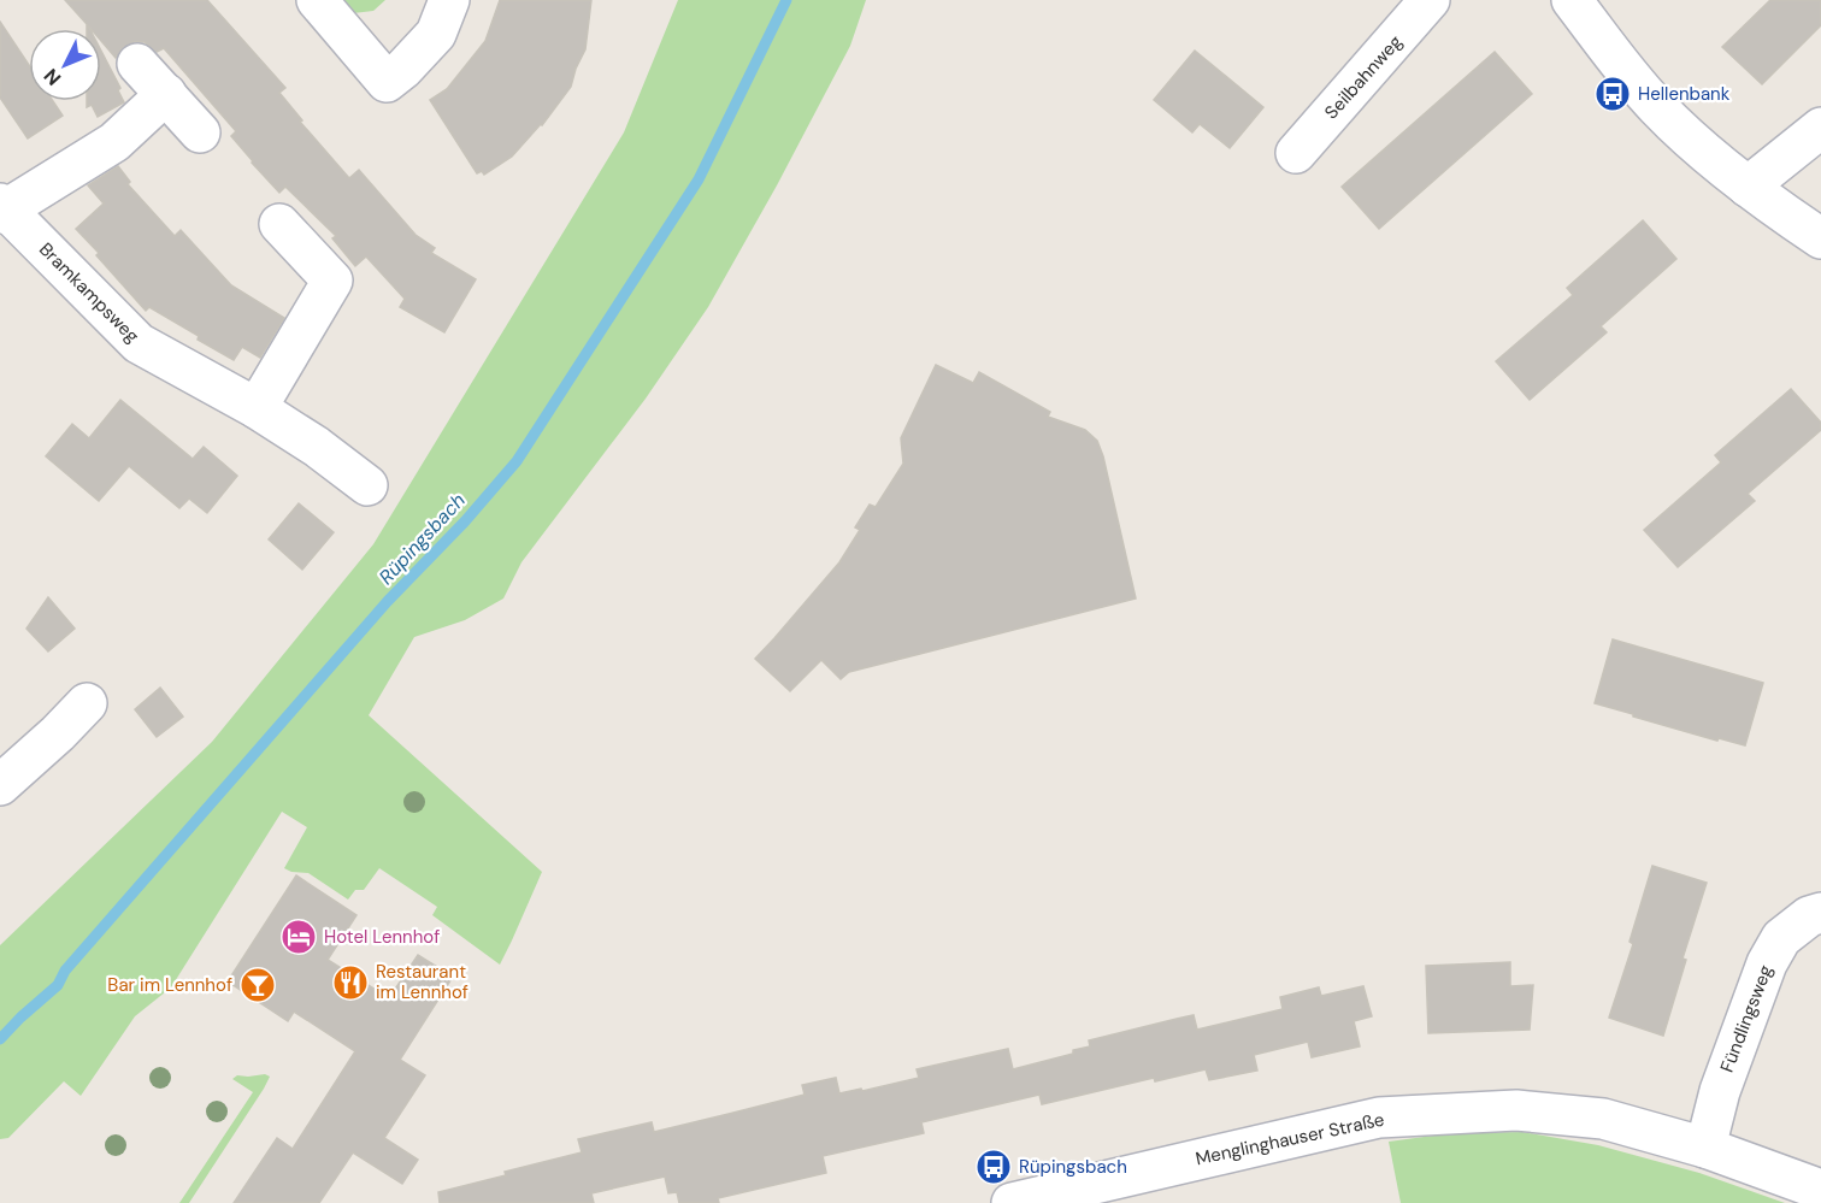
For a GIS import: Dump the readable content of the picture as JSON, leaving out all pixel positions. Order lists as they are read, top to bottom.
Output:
{
  "streets": {
    "street": [
      "Seilbahnweg",
      "Bramkampsweg",
      "Fündlingsweg",
      "Menglinghauser Straße"
    ]
  },
  "crossings": [
    ["Fündlingsweg", "Menglinghauser Straße"]
  ],
  "water": ["Rüpingsbach"],
  "places": {
    "bus stop": ["Hellenbank", "Rüpingsbach"],
    "hotel": ["Hotel Lennhof"],
    "restaurant": ["Restaurant im Lennhof"],
    "bar": ["Bar im Lennhof"]
  },
  "north": "bottom left"
}
